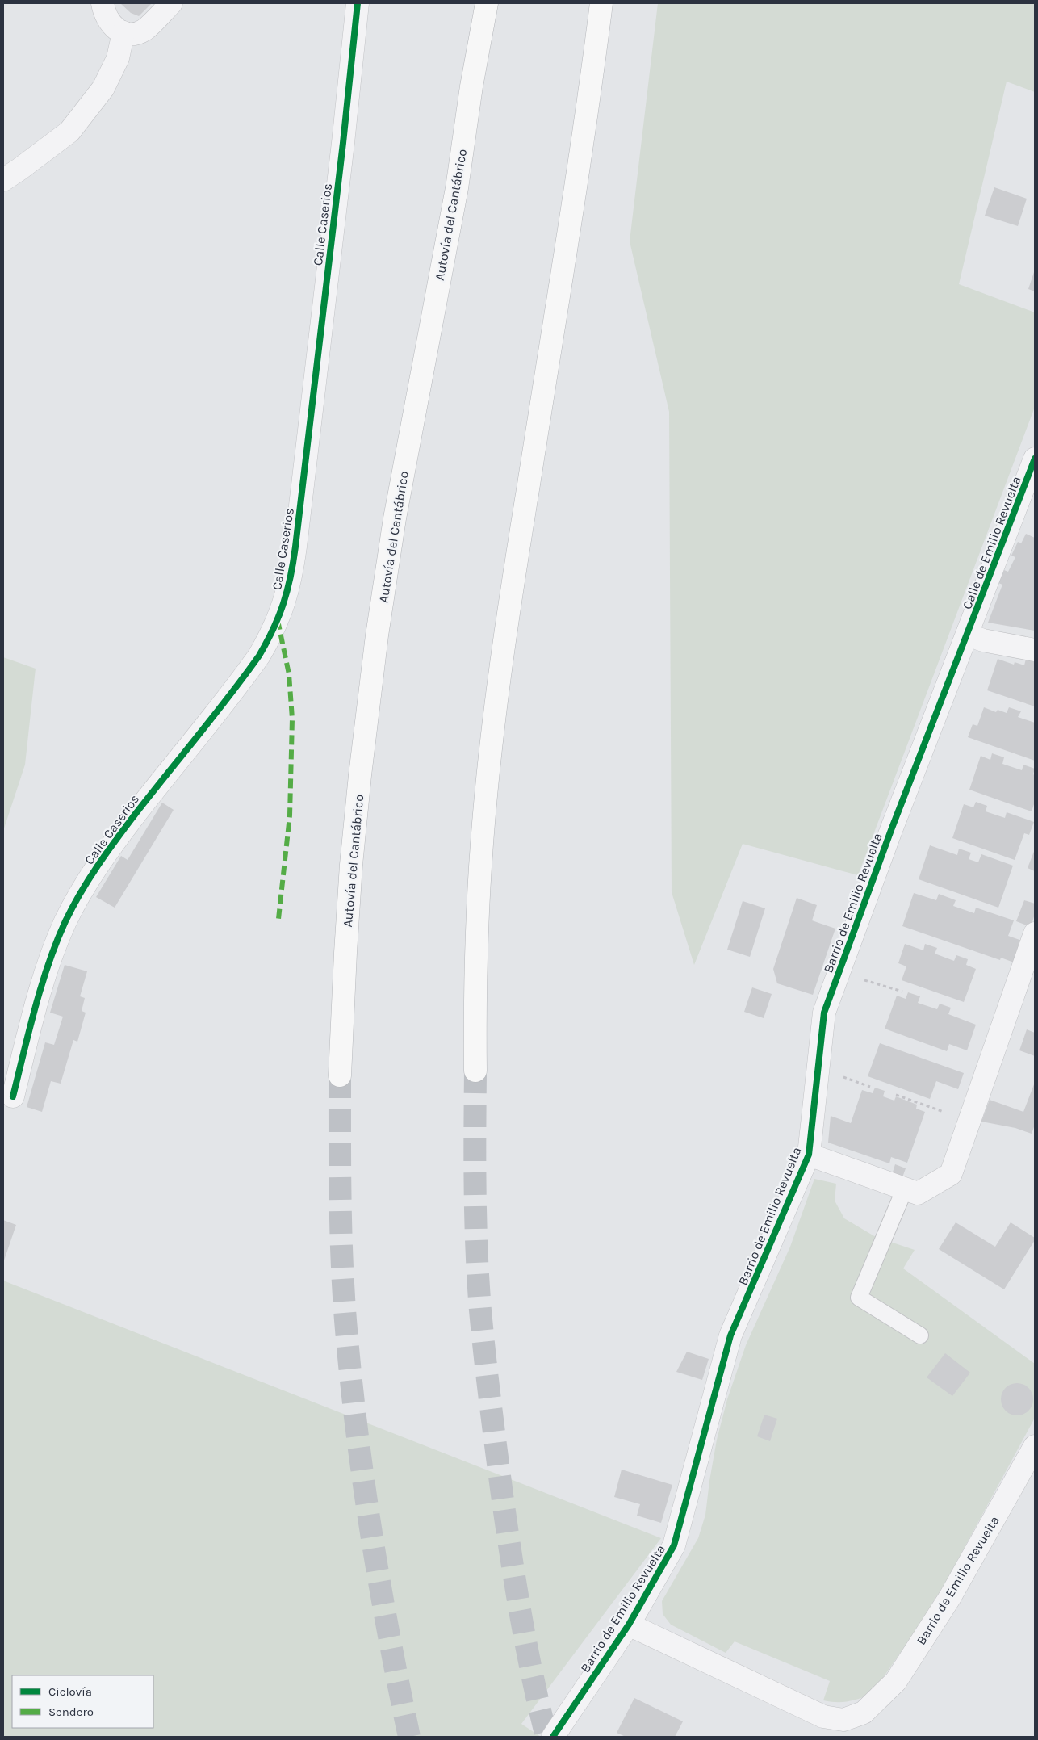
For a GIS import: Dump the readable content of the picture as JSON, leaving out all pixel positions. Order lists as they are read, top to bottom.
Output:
{
  "streets": {
    "highway": ["Autovía del Cantábrico"],
    "street": ["Calle Caserios", "Calle de Emilio Revuelta", "Barrio de Emilio Revuelta"]
  },
  "crossings": [
    ["Calle de Emilio Revuelta", "Barrio de Emilio Revuelta"]
  ],
  "legend": ["Ciclovía", "Sendero"]
}
